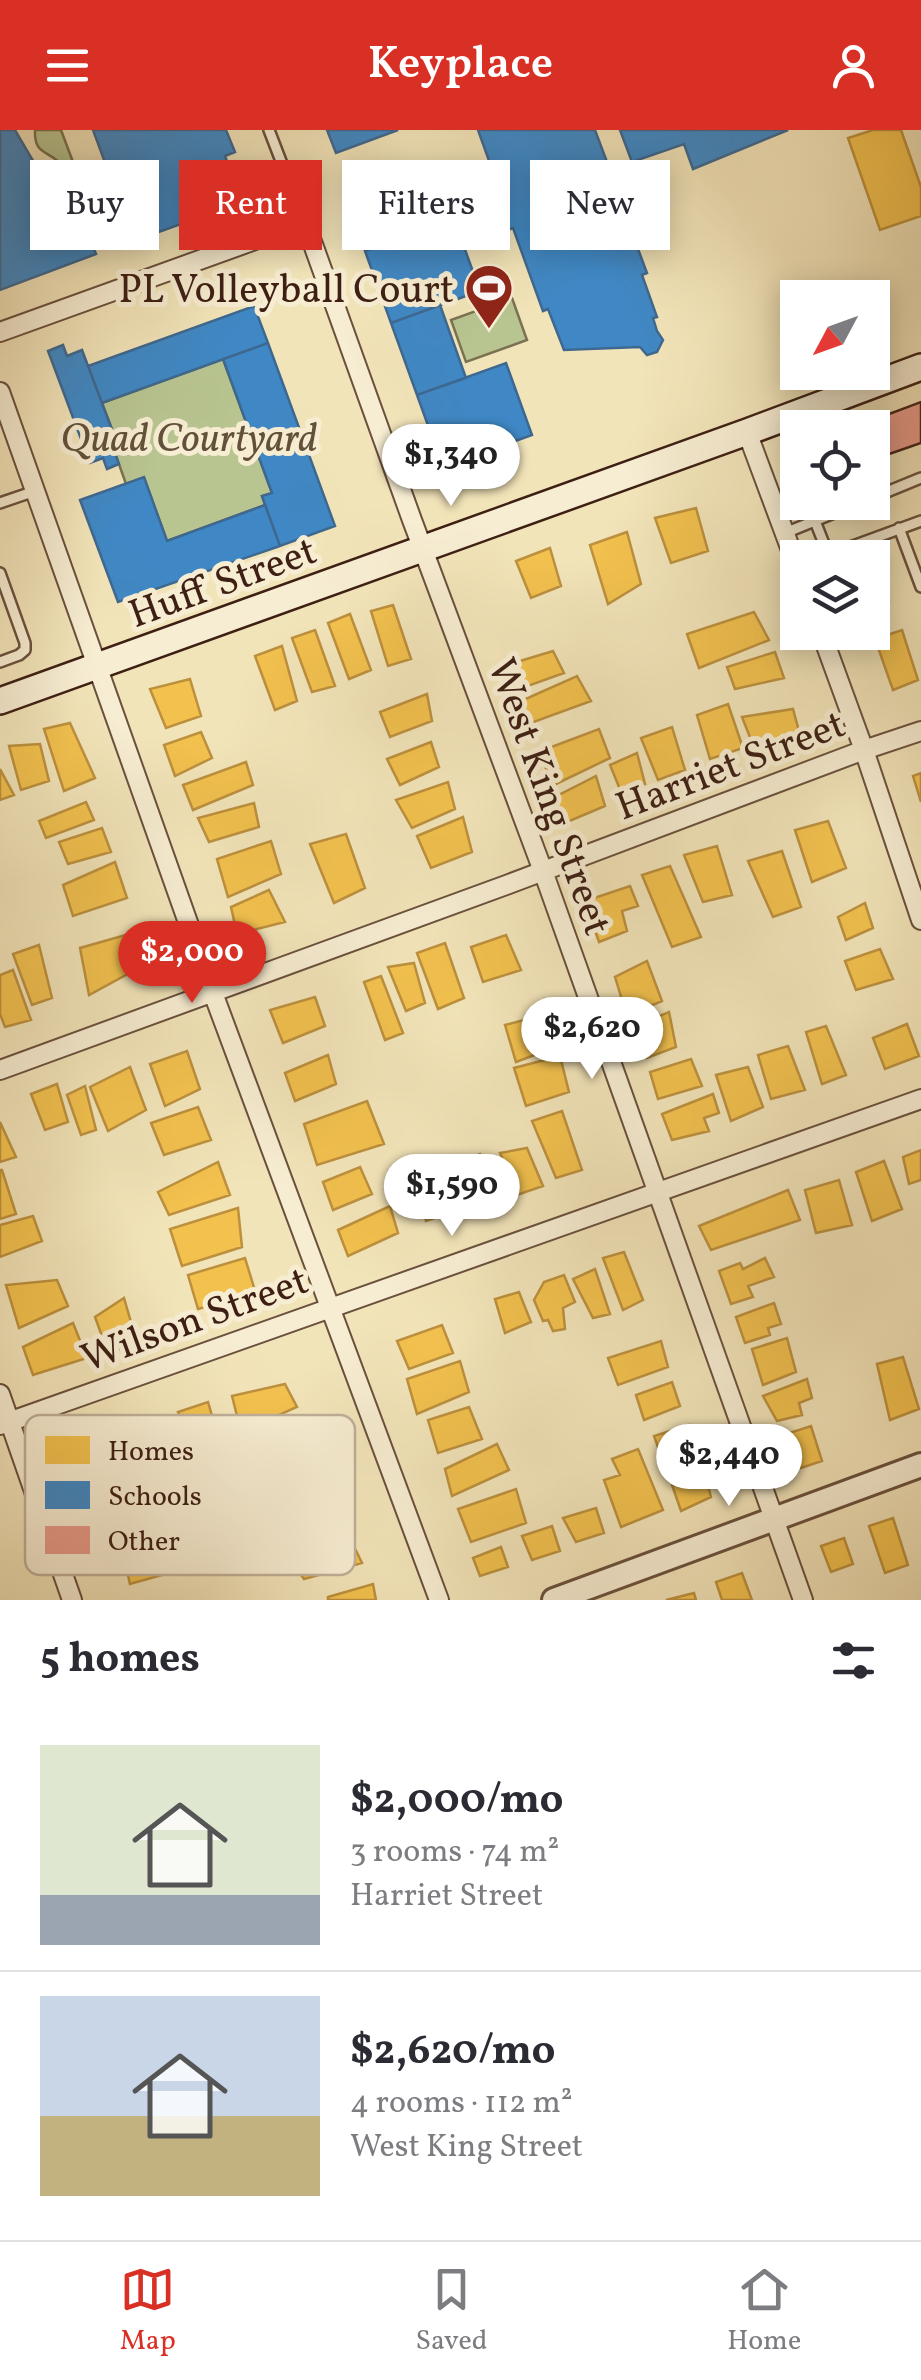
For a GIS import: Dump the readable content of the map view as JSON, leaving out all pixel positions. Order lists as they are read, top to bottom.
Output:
{
  "streets": {
    "main road": ["Huff Street"],
    "street": ["Harriet Street", "West King Street", "Wilson Street"]
  },
  "crossings": [
    ["Huff Street", "West King Street"],
    ["Harriet Street", "West King Street"],
    ["West King Street", "Wilson Street"]
  ],
  "parks": ["Quad Courtyard"],
  "places": {
    "sports": ["PL Volleyball Court"]
  },
  "legend": ["Homes", "Schools", "Other"],
  "north": "bottom left",
  "page": {
    "header": "Keyplace",
    "chip": [
      "Buy",
      "Rent",
      "Filters",
      "New"
    ],
    "price": [
      "$1,340",
      "$2,000",
      "$2,620",
      "$1,590",
      "$2,440"
    ],
    "heading": "5 homes",
    "list": [
      {
        "name": "$2,000/mo",
        "note": "3 rooms · 74 m² · Harriet Street"
      },
      {
        "name": "$2,620/mo",
        "note": "4 rooms · 112 m² · West King Street"
      }
    ],
    "tabs": ["Map", "Saved", "Home"]
  }
}
